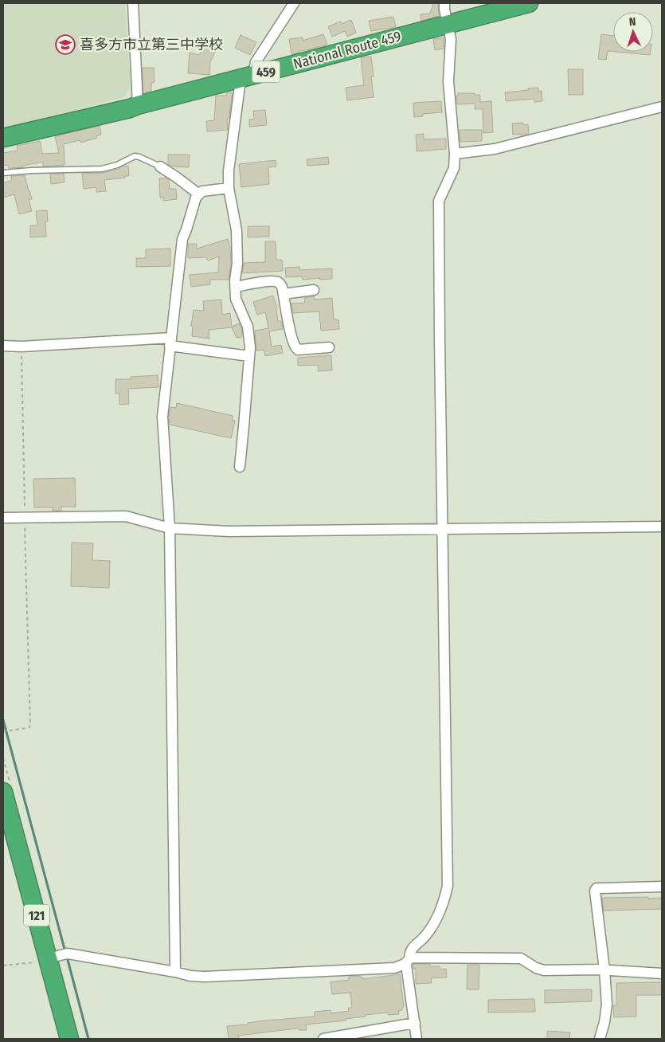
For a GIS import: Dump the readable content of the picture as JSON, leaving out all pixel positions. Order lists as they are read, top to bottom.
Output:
{
  "streets": {
    "highway": ["National Route 459", "459", "121"]
  },
  "places": {
    "school or university": ["喜多方市立第三中学校"]
  },
  "north": "top"
}
